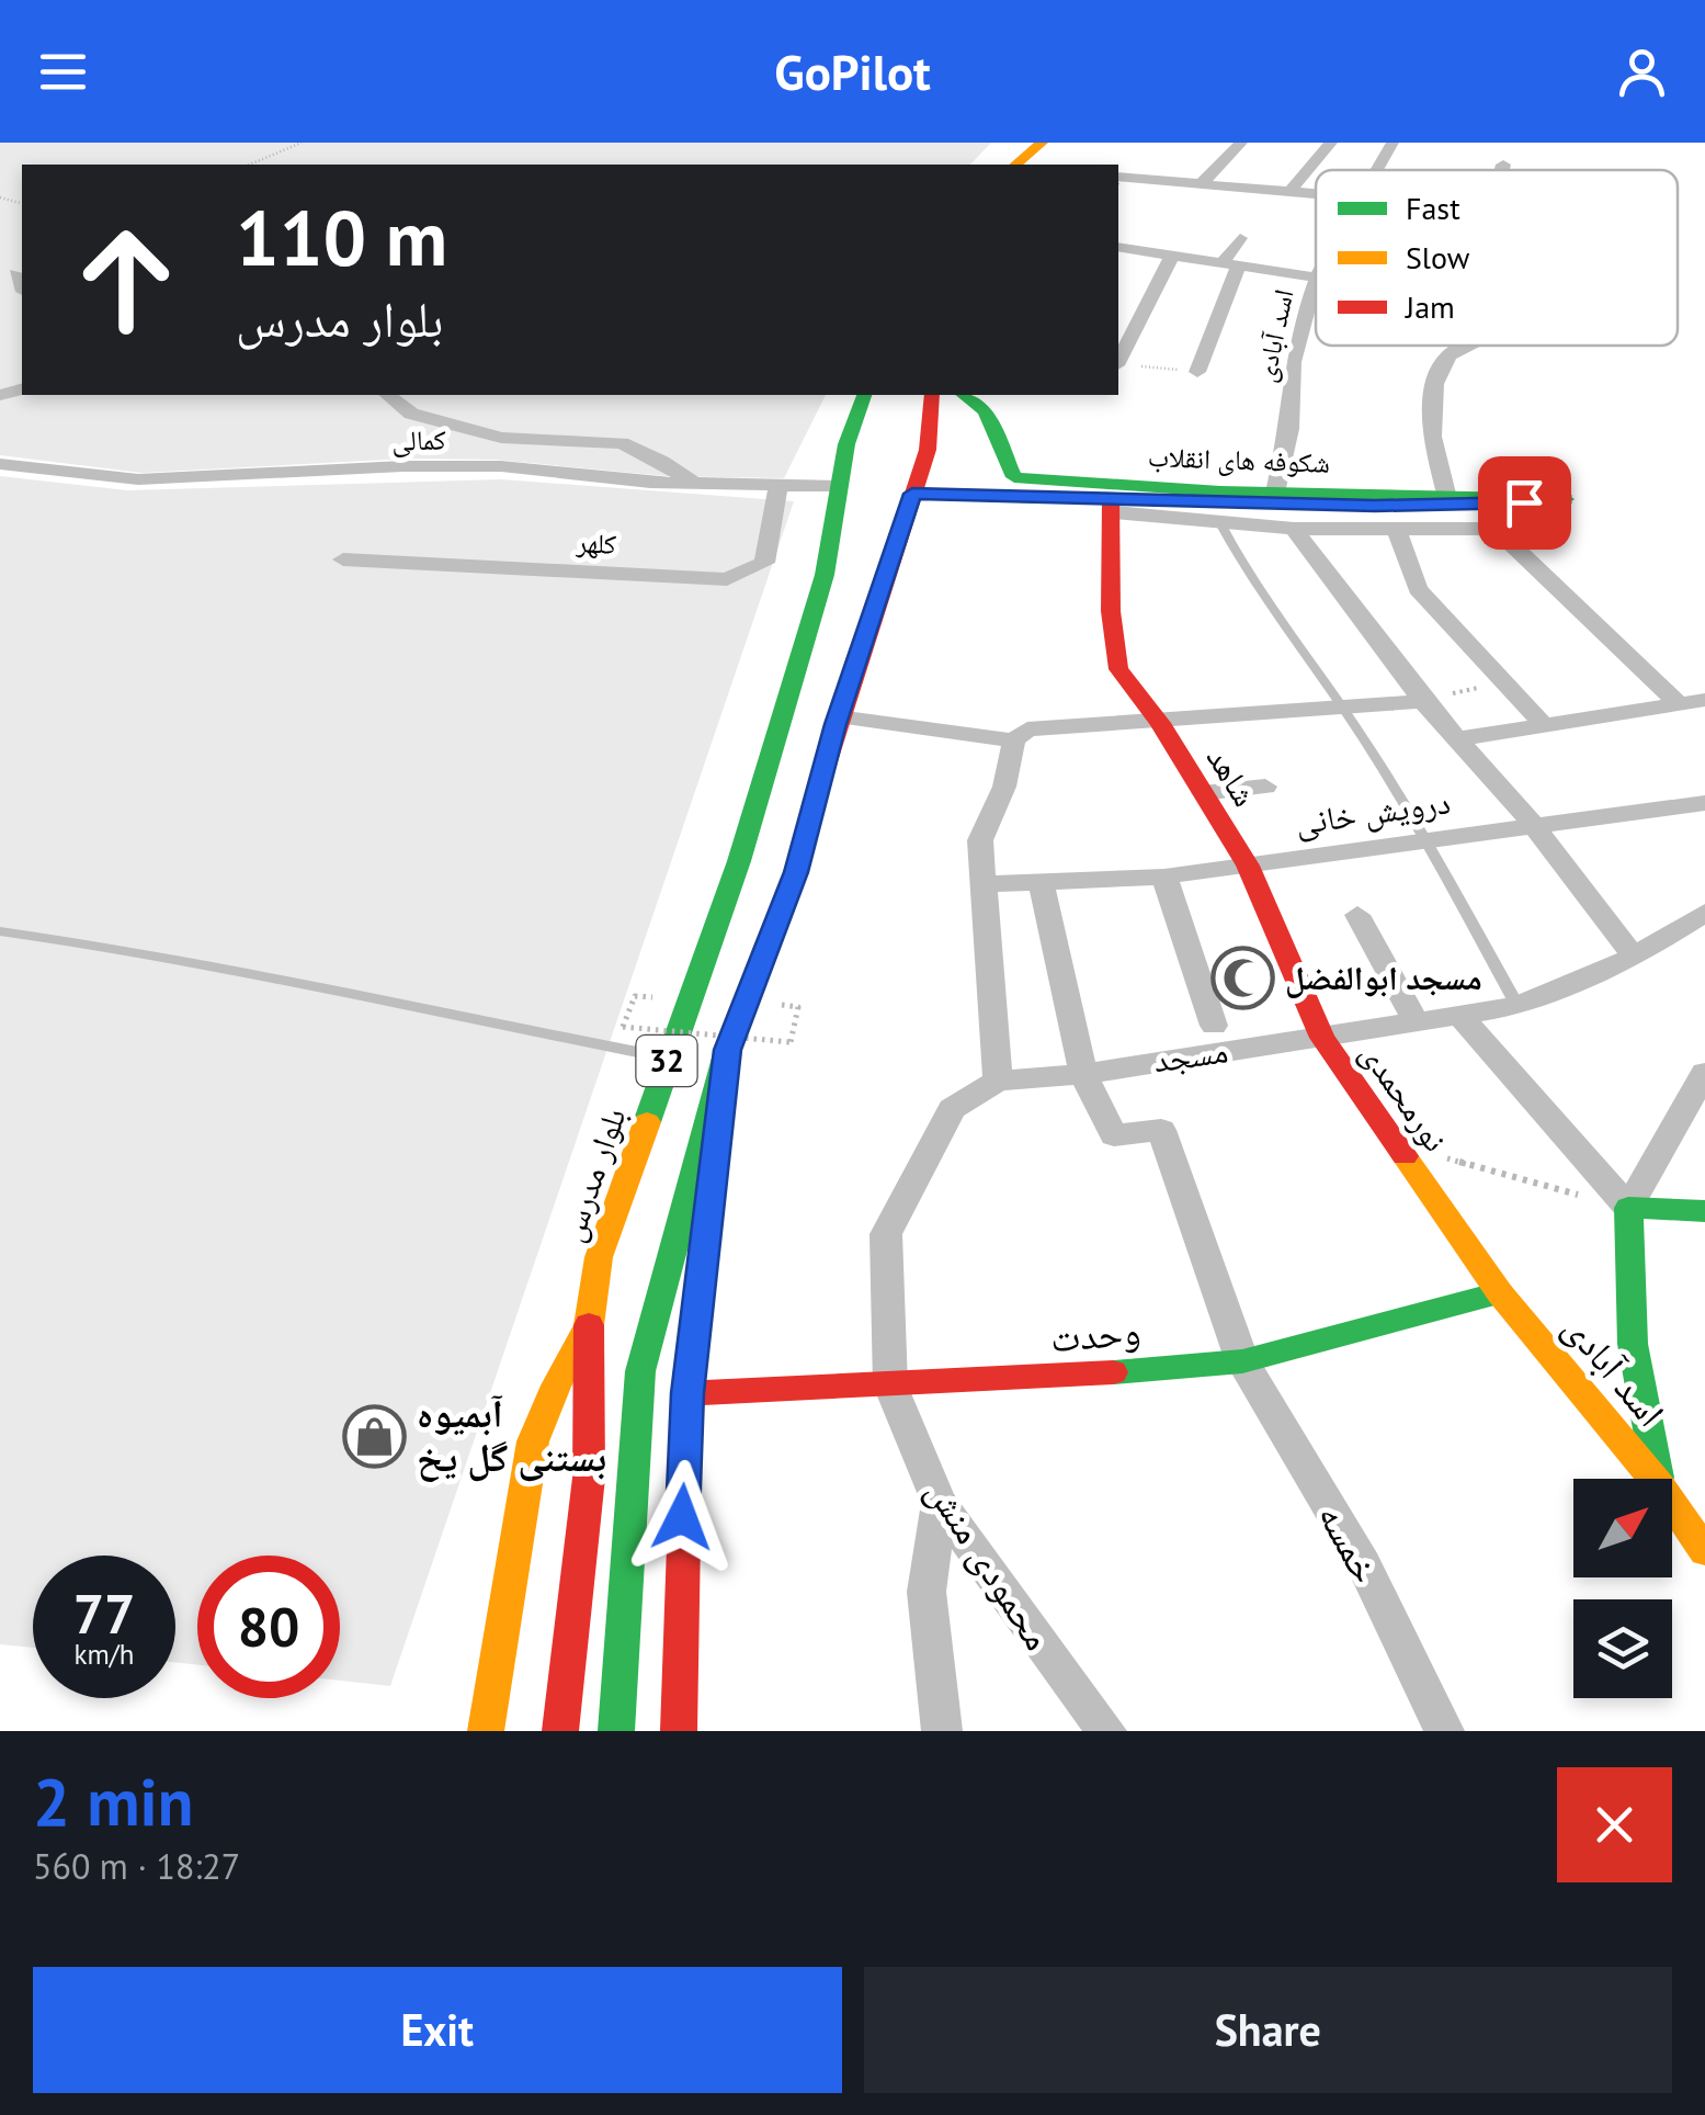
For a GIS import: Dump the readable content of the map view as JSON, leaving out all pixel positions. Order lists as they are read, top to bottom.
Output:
{
  "streets": {
    "main road": [
      "اسد آبادی",
      "شکوفه های انقلاب",
      "شاهد",
      "32",
      "نورمحمدی",
      "بلوار مدرس",
      "وحدت"
    ],
    "street": [
      "کمالی",
      "کلهر",
      "درویش خانی",
      "مسجد",
      "خمسه",
      "محمودی منش"
    ]
  },
  "crossings": [
    ["اسد آبادی", "شکوفه های انقلاب"],
    ["اسد آبادی", "نورمحمدی"],
    ["اسد آبادی", "وحدت"],
    ["کمالی", "کلهر"],
    ["کمالی", "بلوار مدرس"],
    ["شکوفه های انقلاب", "32"],
    ["شاهد", "درویش خانی"],
    ["شاهد", "نورمحمدی"],
    ["درویش خانی", "نورمحمدی"],
    ["مسجد", "نورمحمدی"],
    ["مسجد", "وحدت"],
    ["مسجد", "خمسه"],
    ["مسجد", "محمودی منش"],
    ["32", "بلوار مدرس"],
    ["نورمحمدی", "وحدت"],
    ["وحدت", "خمسه"],
    ["وحدت", "محمودی منش"]
  ],
  "places": {
    "mosque": ["مسجد ابوالفضل"],
    "shop": ["آبمیوه بستنی گل یخ"]
  },
  "legend": ["Fast", "Slow", "Jam"],
  "north": "top right",
  "page": {
    "header": "GoPilot",
    "turn": ["110 m", "بلوار مدرس"],
    "speed": "77 km/h",
    "limit": "80",
    "heading": ["2 min", "560 m · 18:27"],
    "buttons": ["Exit", "Share"]
  }
}
